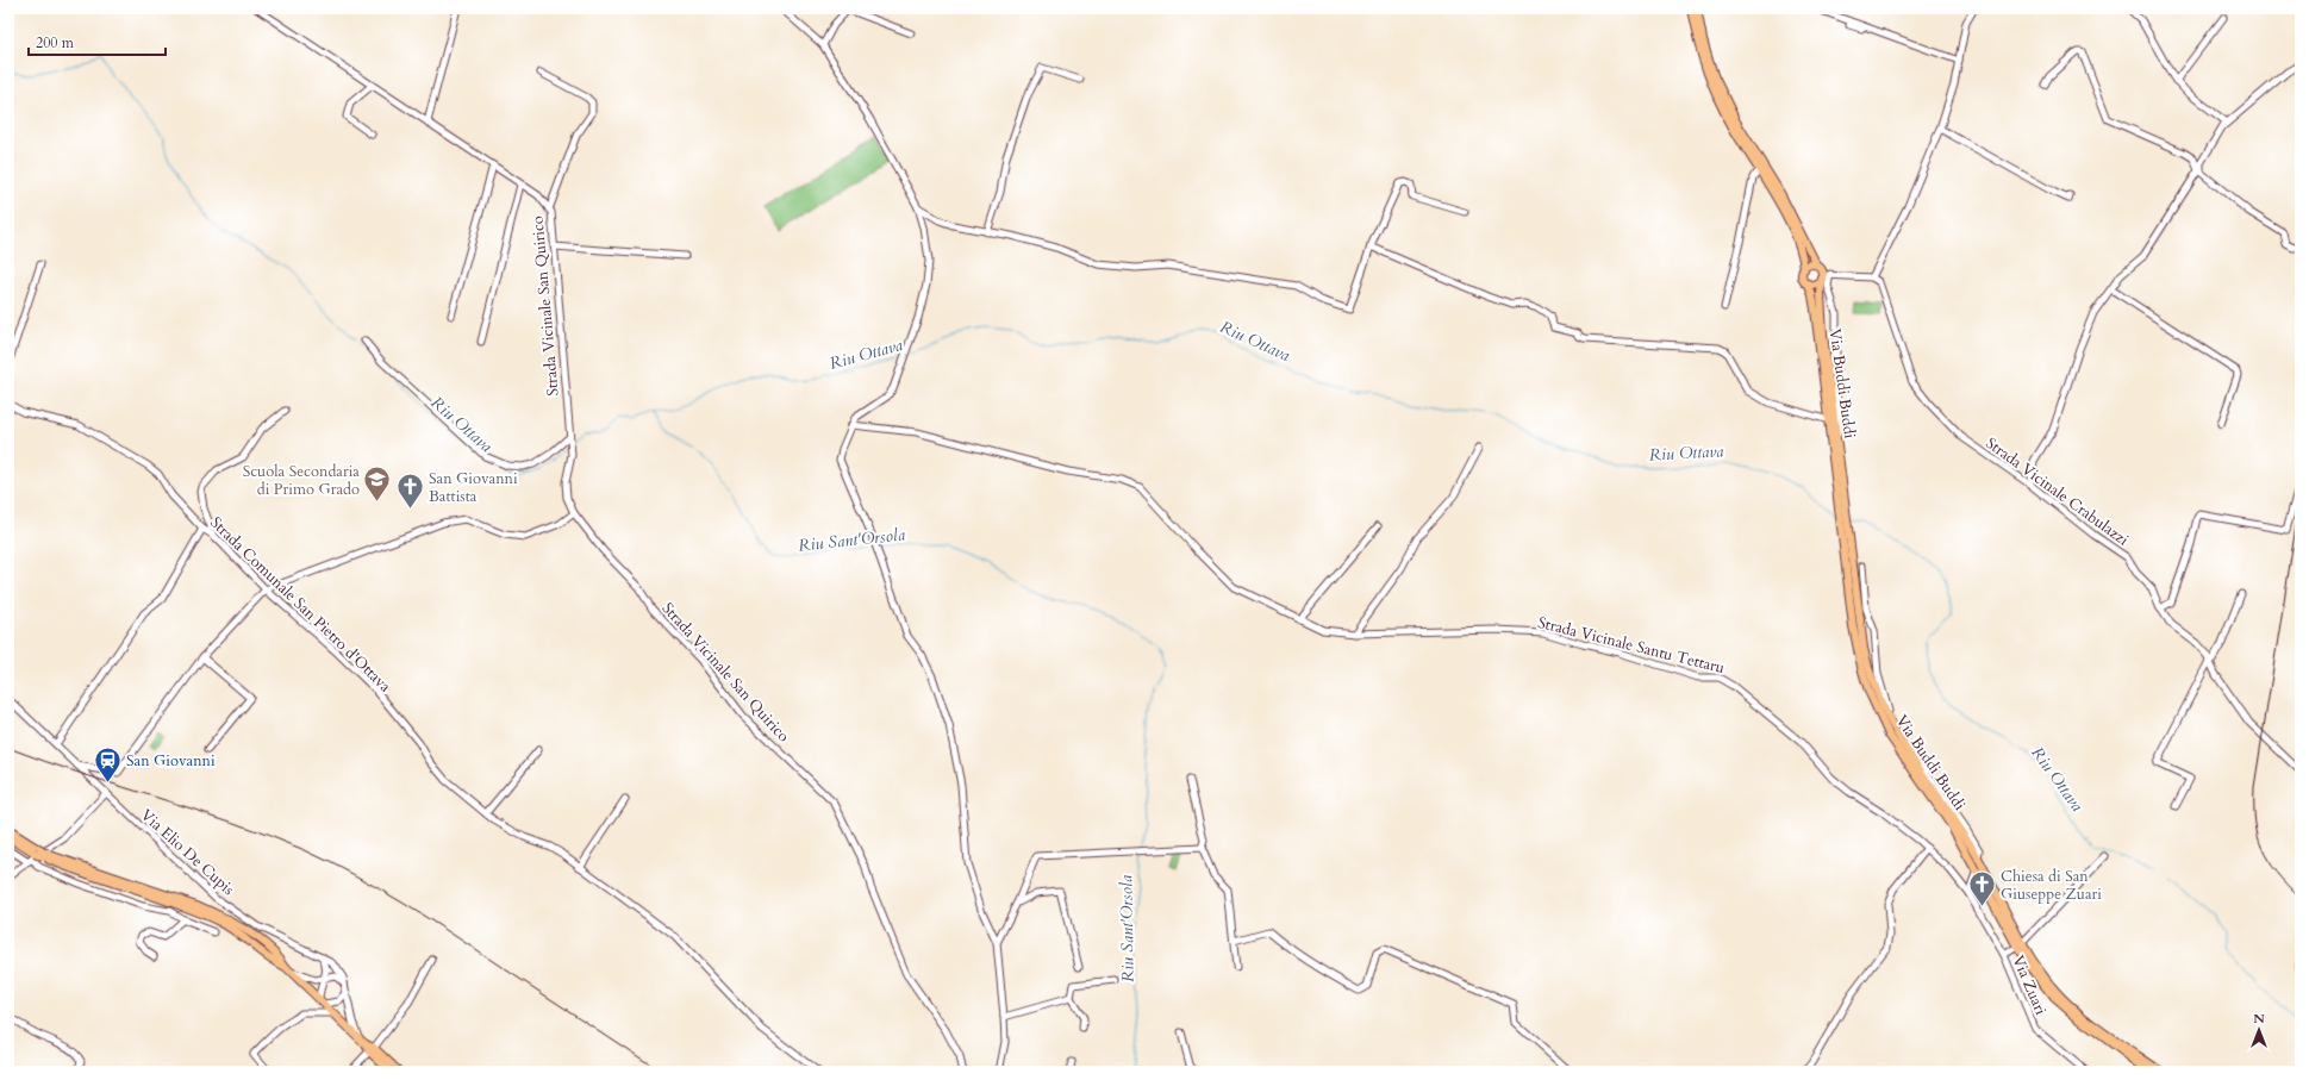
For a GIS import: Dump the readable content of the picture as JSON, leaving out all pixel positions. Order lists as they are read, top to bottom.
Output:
{
  "streets": {
    "main road": ["Via Buddi Buddi"],
    "street": [
      "Strada Vicinale San Quirico",
      "Strada Vicinale Crabulazzi",
      "Strada Comunale San Pietro d'Ottava",
      "Strada Vicinale Santu Tettaru",
      "Via Elio De Cupis",
      "Via Zuari"
    ]
  },
  "crossings": [
    ["Strada Vicinale Santu Tettaru", "Via Zuari"]
  ],
  "water": ["Riu Ottava", "Riu Sant'Orsola"],
  "places": {
    "school or university": ["Scuola Secondaria di Primo Grado"],
    "church": ["San Giovanni Battista", "Chiesa di San Giuseppe Zuari"],
    "station": ["San Giovanni"]
  },
  "scale_bar": "200 m",
  "north": "top"
}
